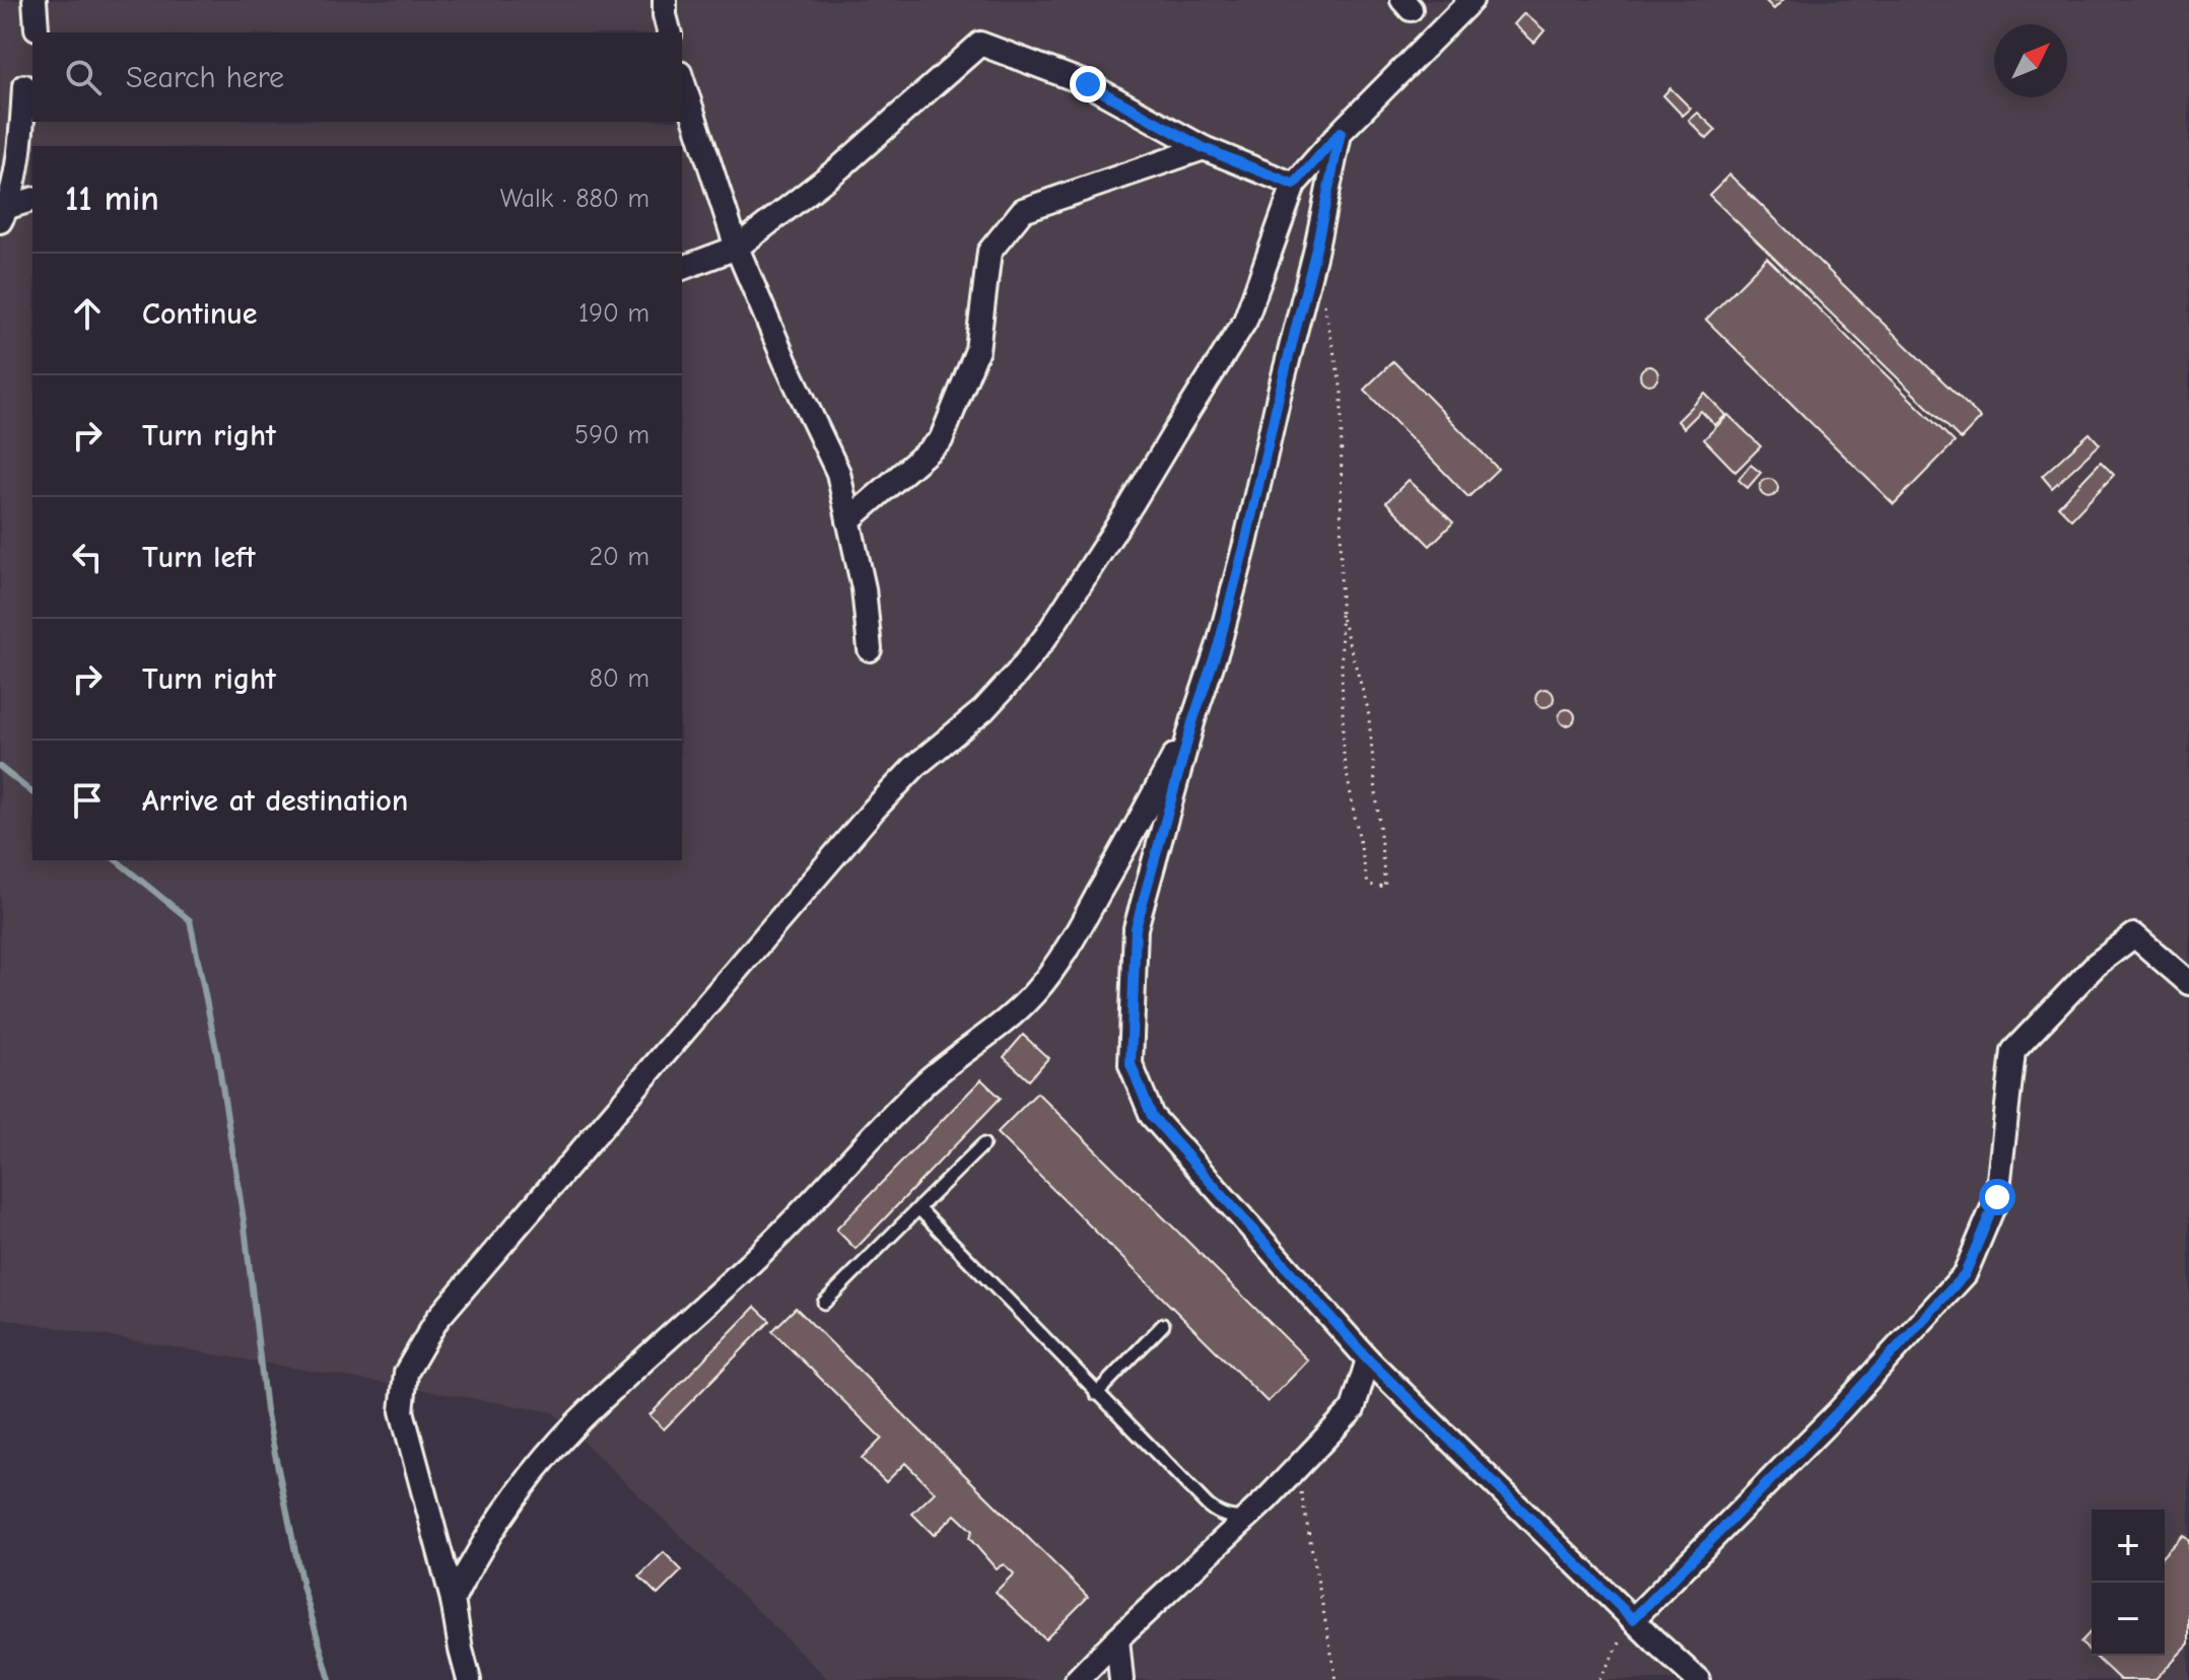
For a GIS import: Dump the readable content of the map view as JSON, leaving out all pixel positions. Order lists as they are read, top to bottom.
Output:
{
  "north": "top right",
  "page": {
    "search": "Search here",
    "heading": ["11 min", "Walk · 880 m"],
    "list": [
      ["Continue", "190 m"],
      ["Turn right", "590 m"],
      ["Turn left", "20 m"],
      ["Turn right", "80 m"],
      "Arrive at destination"
    ],
    "map_buttons": ["+", "−"]
  }
}
